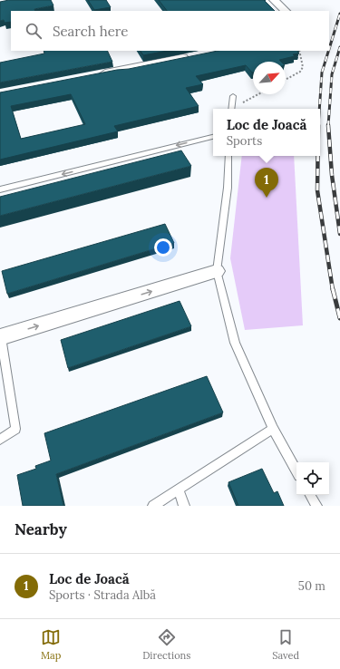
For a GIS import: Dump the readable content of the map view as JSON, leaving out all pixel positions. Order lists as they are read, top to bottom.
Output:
{
  "north": "top right",
  "page": {
    "search": "Search here",
    "popup": ["Loc de Joacă", "Sports"],
    "pins": "1",
    "heading": "Nearby",
    "list": [
      {
        "mark": "1",
        "name": "Loc de Joacă",
        "note": "Sports · Strada Albă",
        "value": "50 m"
      }
    ],
    "nav": ["Map", "Directions", "Saved"]
  }
}
